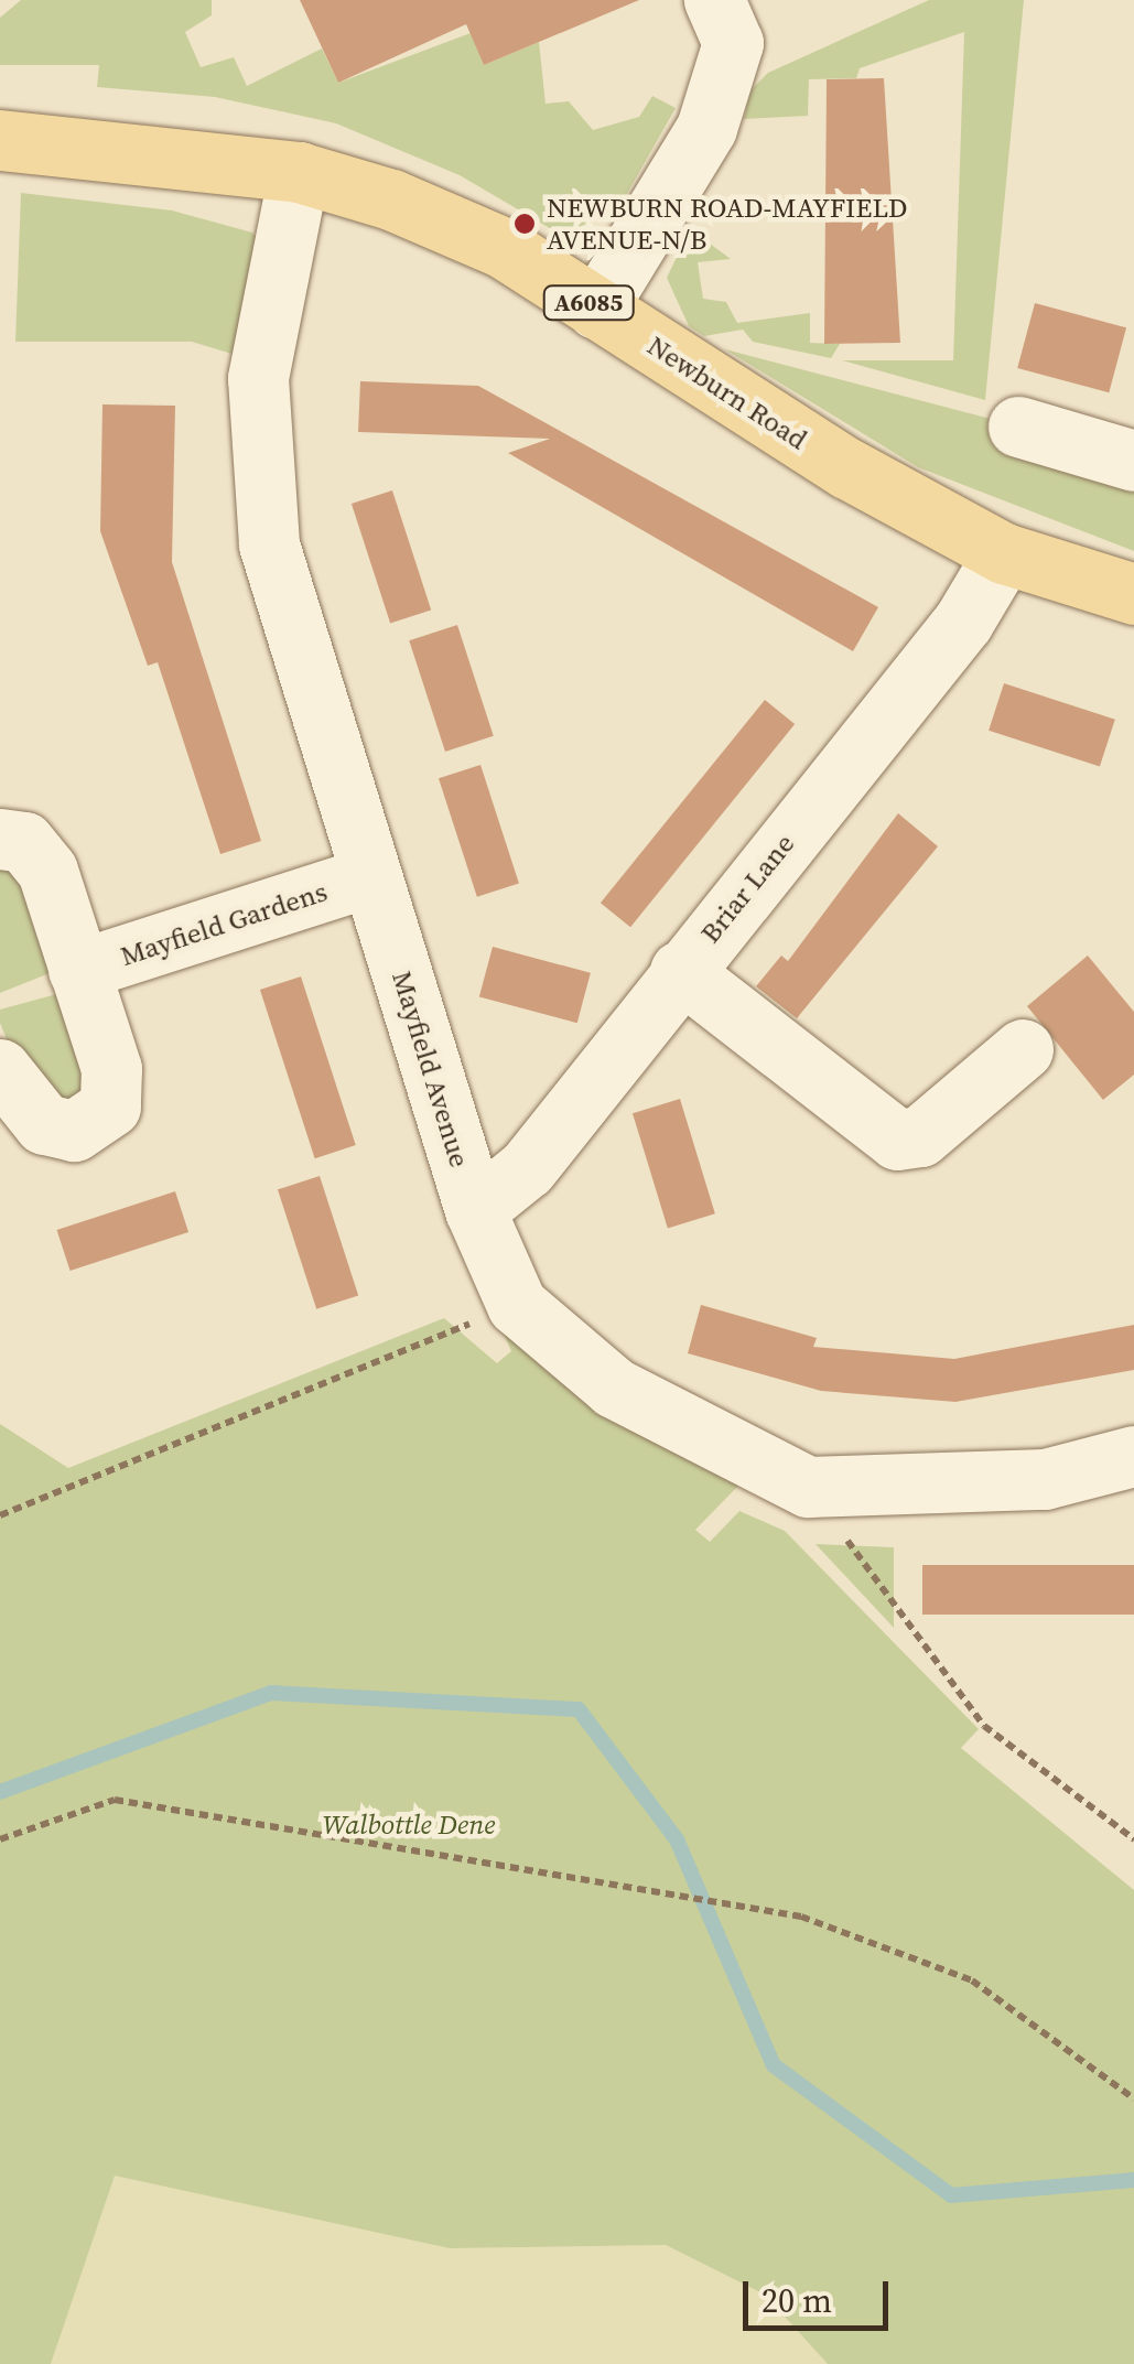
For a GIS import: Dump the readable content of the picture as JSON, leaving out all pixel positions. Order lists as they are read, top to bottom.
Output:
{
  "streets": {
    "main road": ["A6085", "Newburn Road"],
    "street": ["Briar Lane", "Mayfield Gardens", "Mayfield Avenue"]
  },
  "crossings": [
    ["Newburn Road", "Briar Lane"],
    ["Newburn Road", "Mayfield Avenue"],
    ["Briar Lane", "Mayfield Avenue"],
    ["Mayfield Gardens", "Mayfield Avenue"]
  ],
  "parks": ["Walbottle Dene"],
  "places": ["NEWBURN ROAD-MAYFIELD AVENUE-N/B"],
  "scale_bar": "20 m"
}
